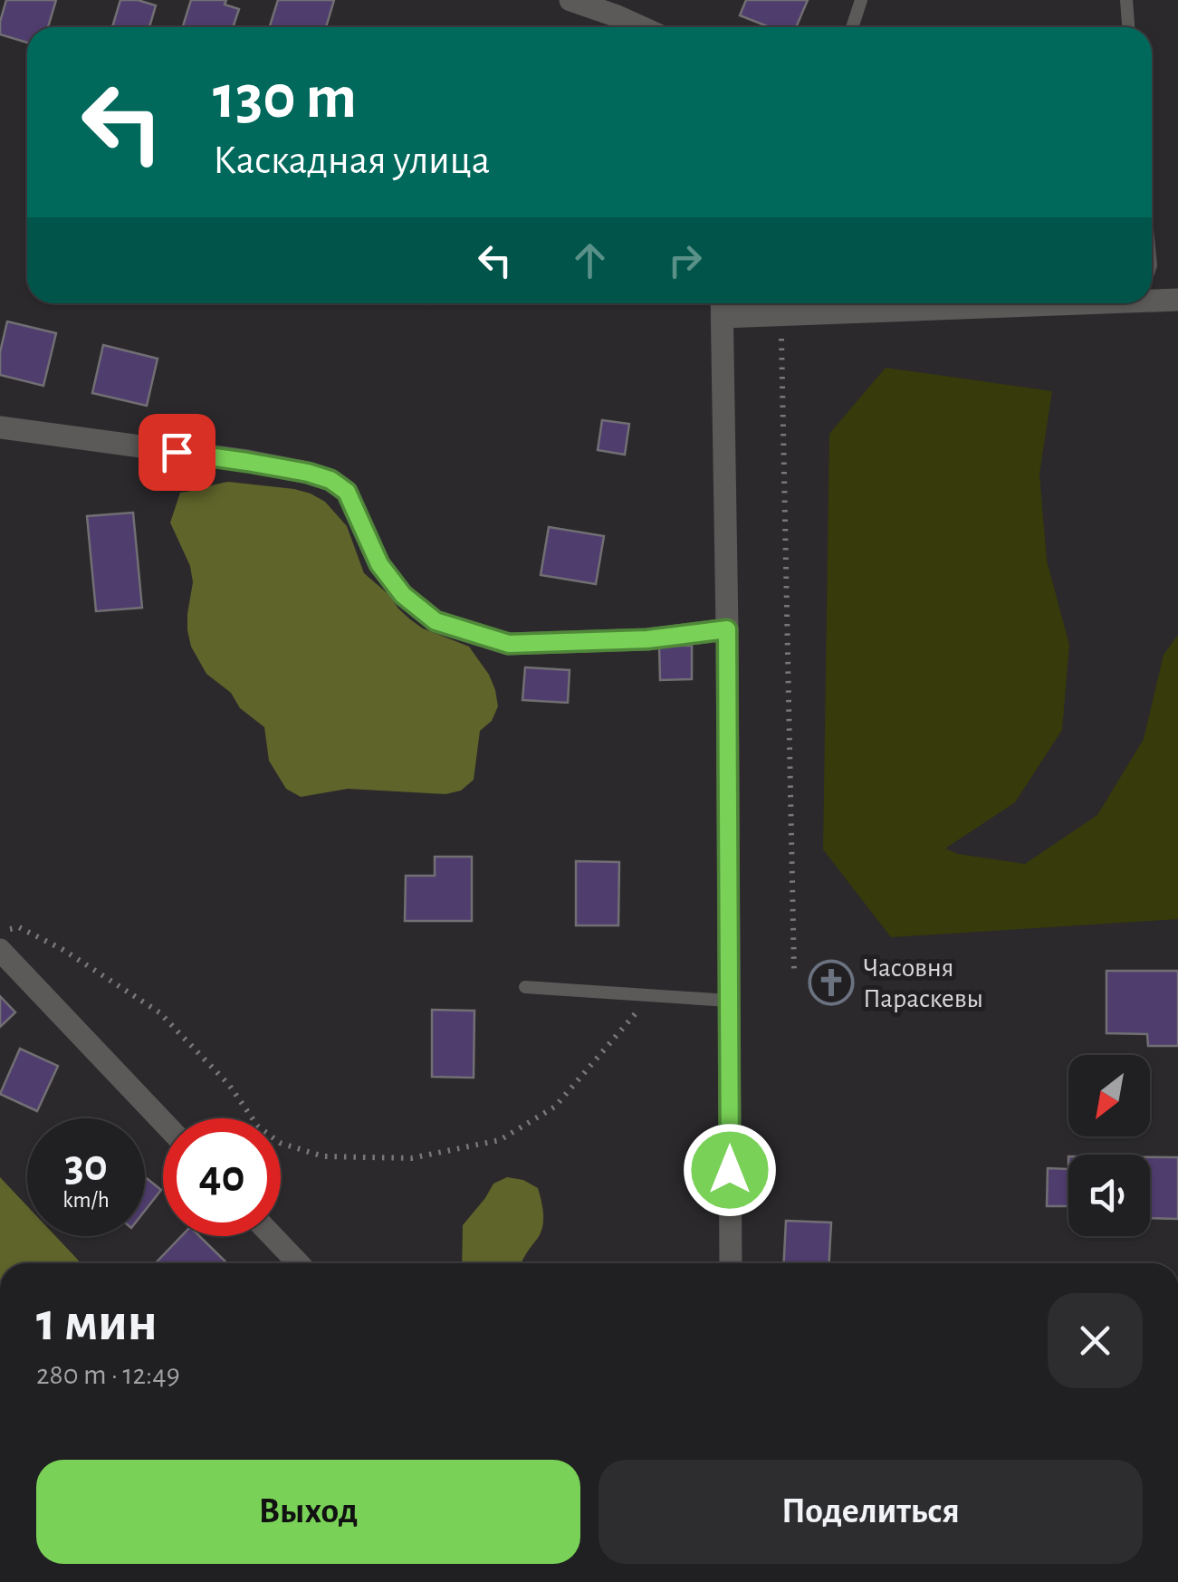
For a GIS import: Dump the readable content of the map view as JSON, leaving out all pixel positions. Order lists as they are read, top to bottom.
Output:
{
  "places": {
    "church": ["Часовня Параскевы"]
  },
  "north": "bottom left",
  "page": {
    "turn": ["130 m", "Каскадная улица"],
    "speed": "30 km/h",
    "limit": "40",
    "heading": ["1 мин", "280 m · 12:49"],
    "buttons": ["Выход", "Поделиться"]
  }
}
